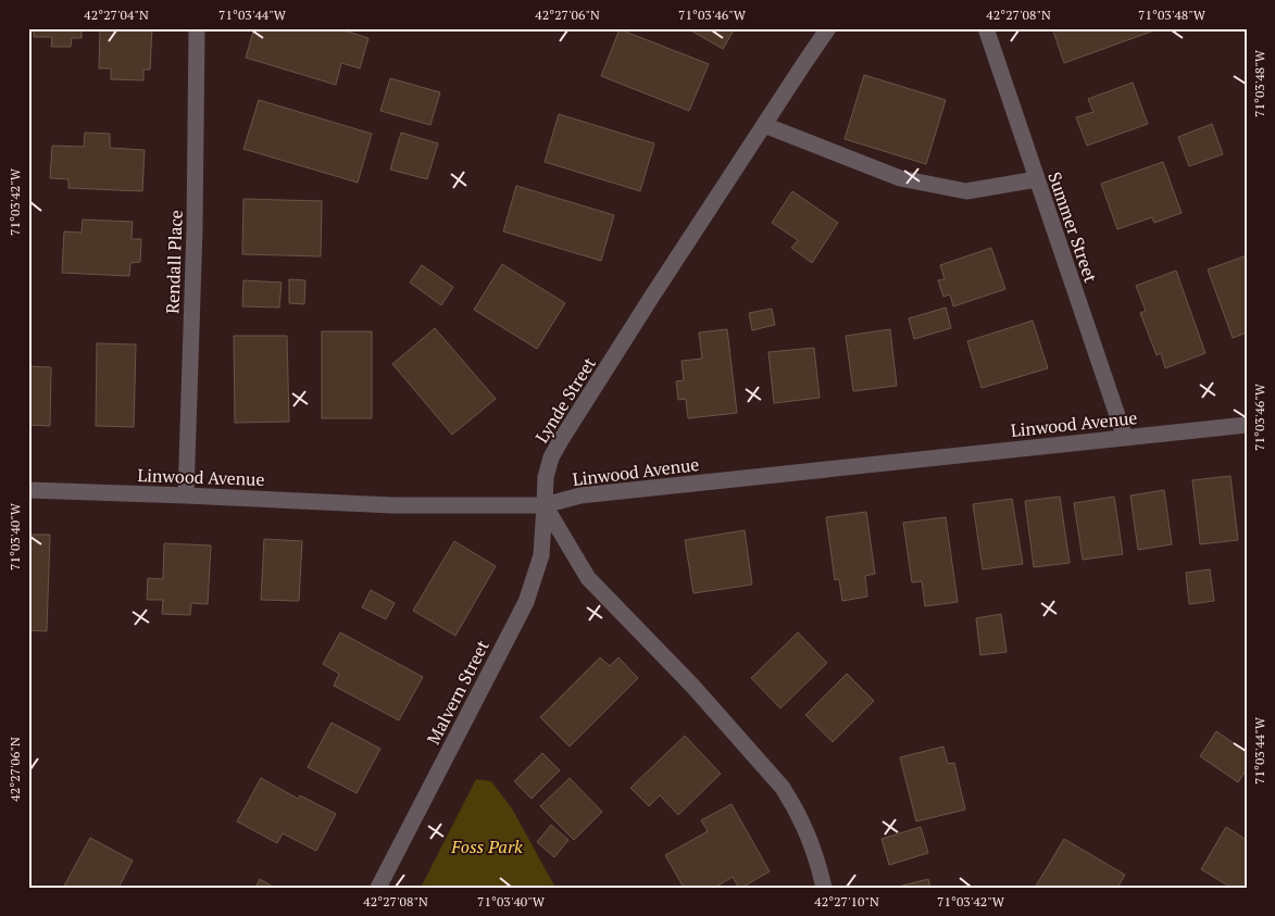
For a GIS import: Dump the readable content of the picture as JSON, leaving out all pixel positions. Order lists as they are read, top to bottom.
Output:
{
  "streets": {
    "street": [
      "Summer Street",
      "Rendall Place",
      "Lynde Street",
      "Linwood Avenue",
      "Malvern Street"
    ]
  },
  "crossings": [
    ["Summer Street", "Linwood Avenue"],
    ["Rendall Place", "Linwood Avenue"],
    ["Lynde Street", "Linwood Avenue"],
    ["Lynde Street", "Malvern Street"],
    ["Linwood Avenue", "Malvern Street"]
  ],
  "parks": ["Foss Park"],
  "coordinates": [
    "42°27'04\"N",
    "71°03'44\"W",
    "42°27'06\"N",
    "71°03'46\"W",
    "42°27'08\"N",
    "71°03'48\"W",
    "71°03'42\"W",
    "71°03'40\"W",
    "42°27'10\"N"
  ]
}
